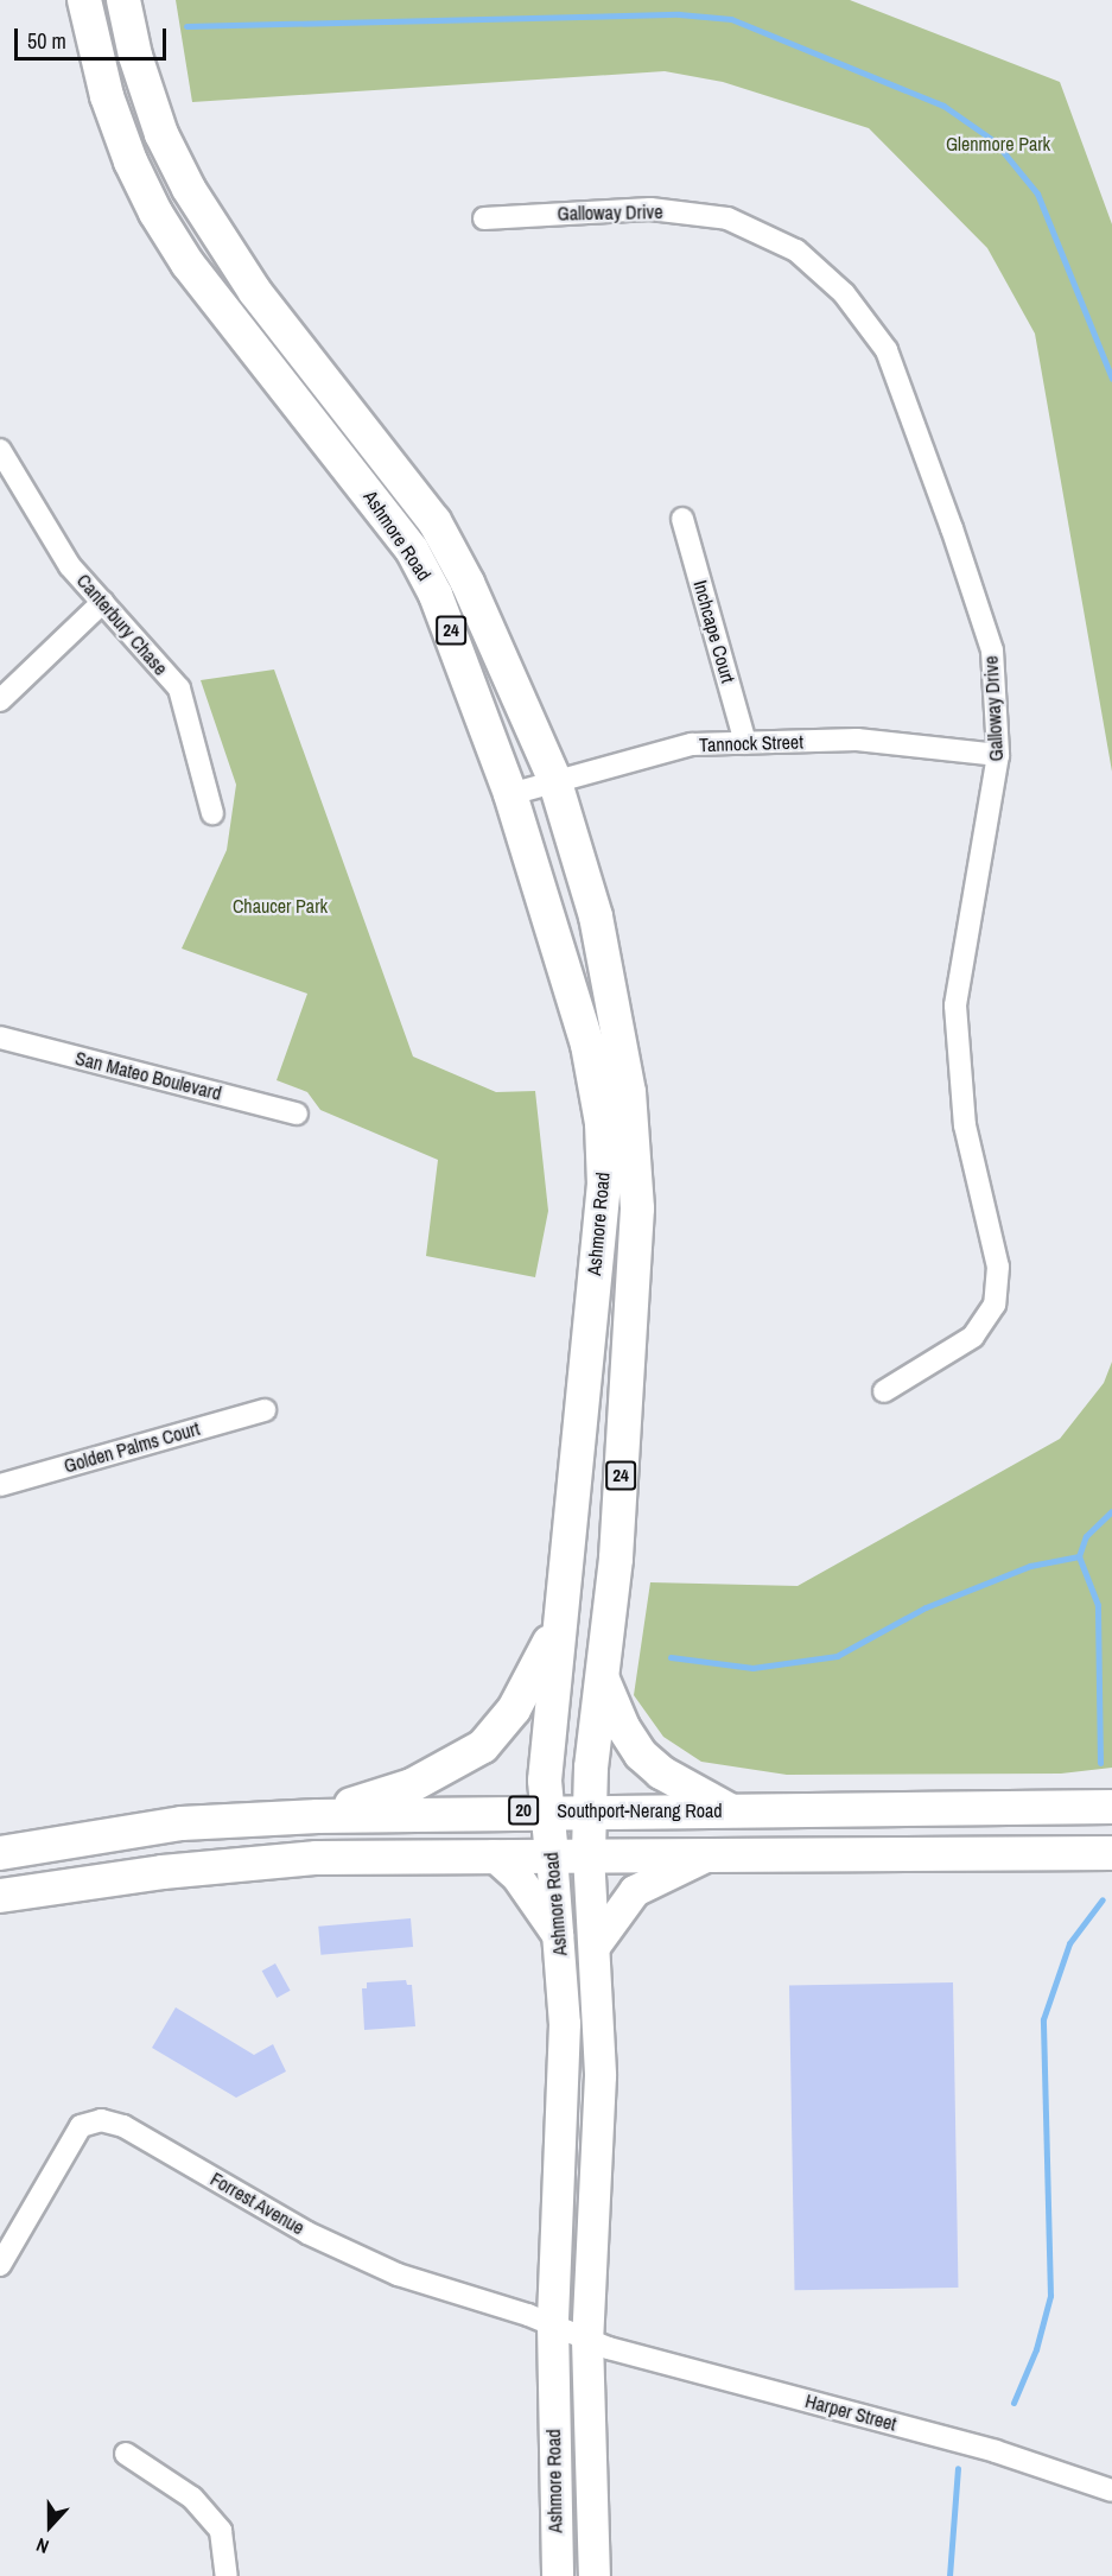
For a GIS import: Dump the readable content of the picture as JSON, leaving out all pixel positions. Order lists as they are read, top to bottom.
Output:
{
  "streets": {
    "main road": [
      "Ashmore Road",
      "24",
      "20",
      "Southport-Nerang Road"
    ],
    "street": [
      "Galloway Drive",
      "Canterbury Chase",
      "Inchcape Court",
      "Tannock Street",
      "San Mateo Boulevard",
      "Golden Palms Court",
      "Forrest Avenue",
      "Harper Street"
    ]
  },
  "crossings": [
    ["Galloway Drive", "Tannock Street"],
    ["Ashmore Road", "Tannock Street"],
    ["Ashmore Road", "Southport-Nerang Road"],
    ["Ashmore Road", "Forrest Avenue"],
    ["Ashmore Road", "Harper Street"],
    ["Inchcape Court", "Tannock Street"],
    ["Forrest Avenue", "Harper Street"]
  ],
  "parks": ["Glenmore Park", "Chaucer Park"],
  "scale_bar": "50 m",
  "north": "bottom"
}
